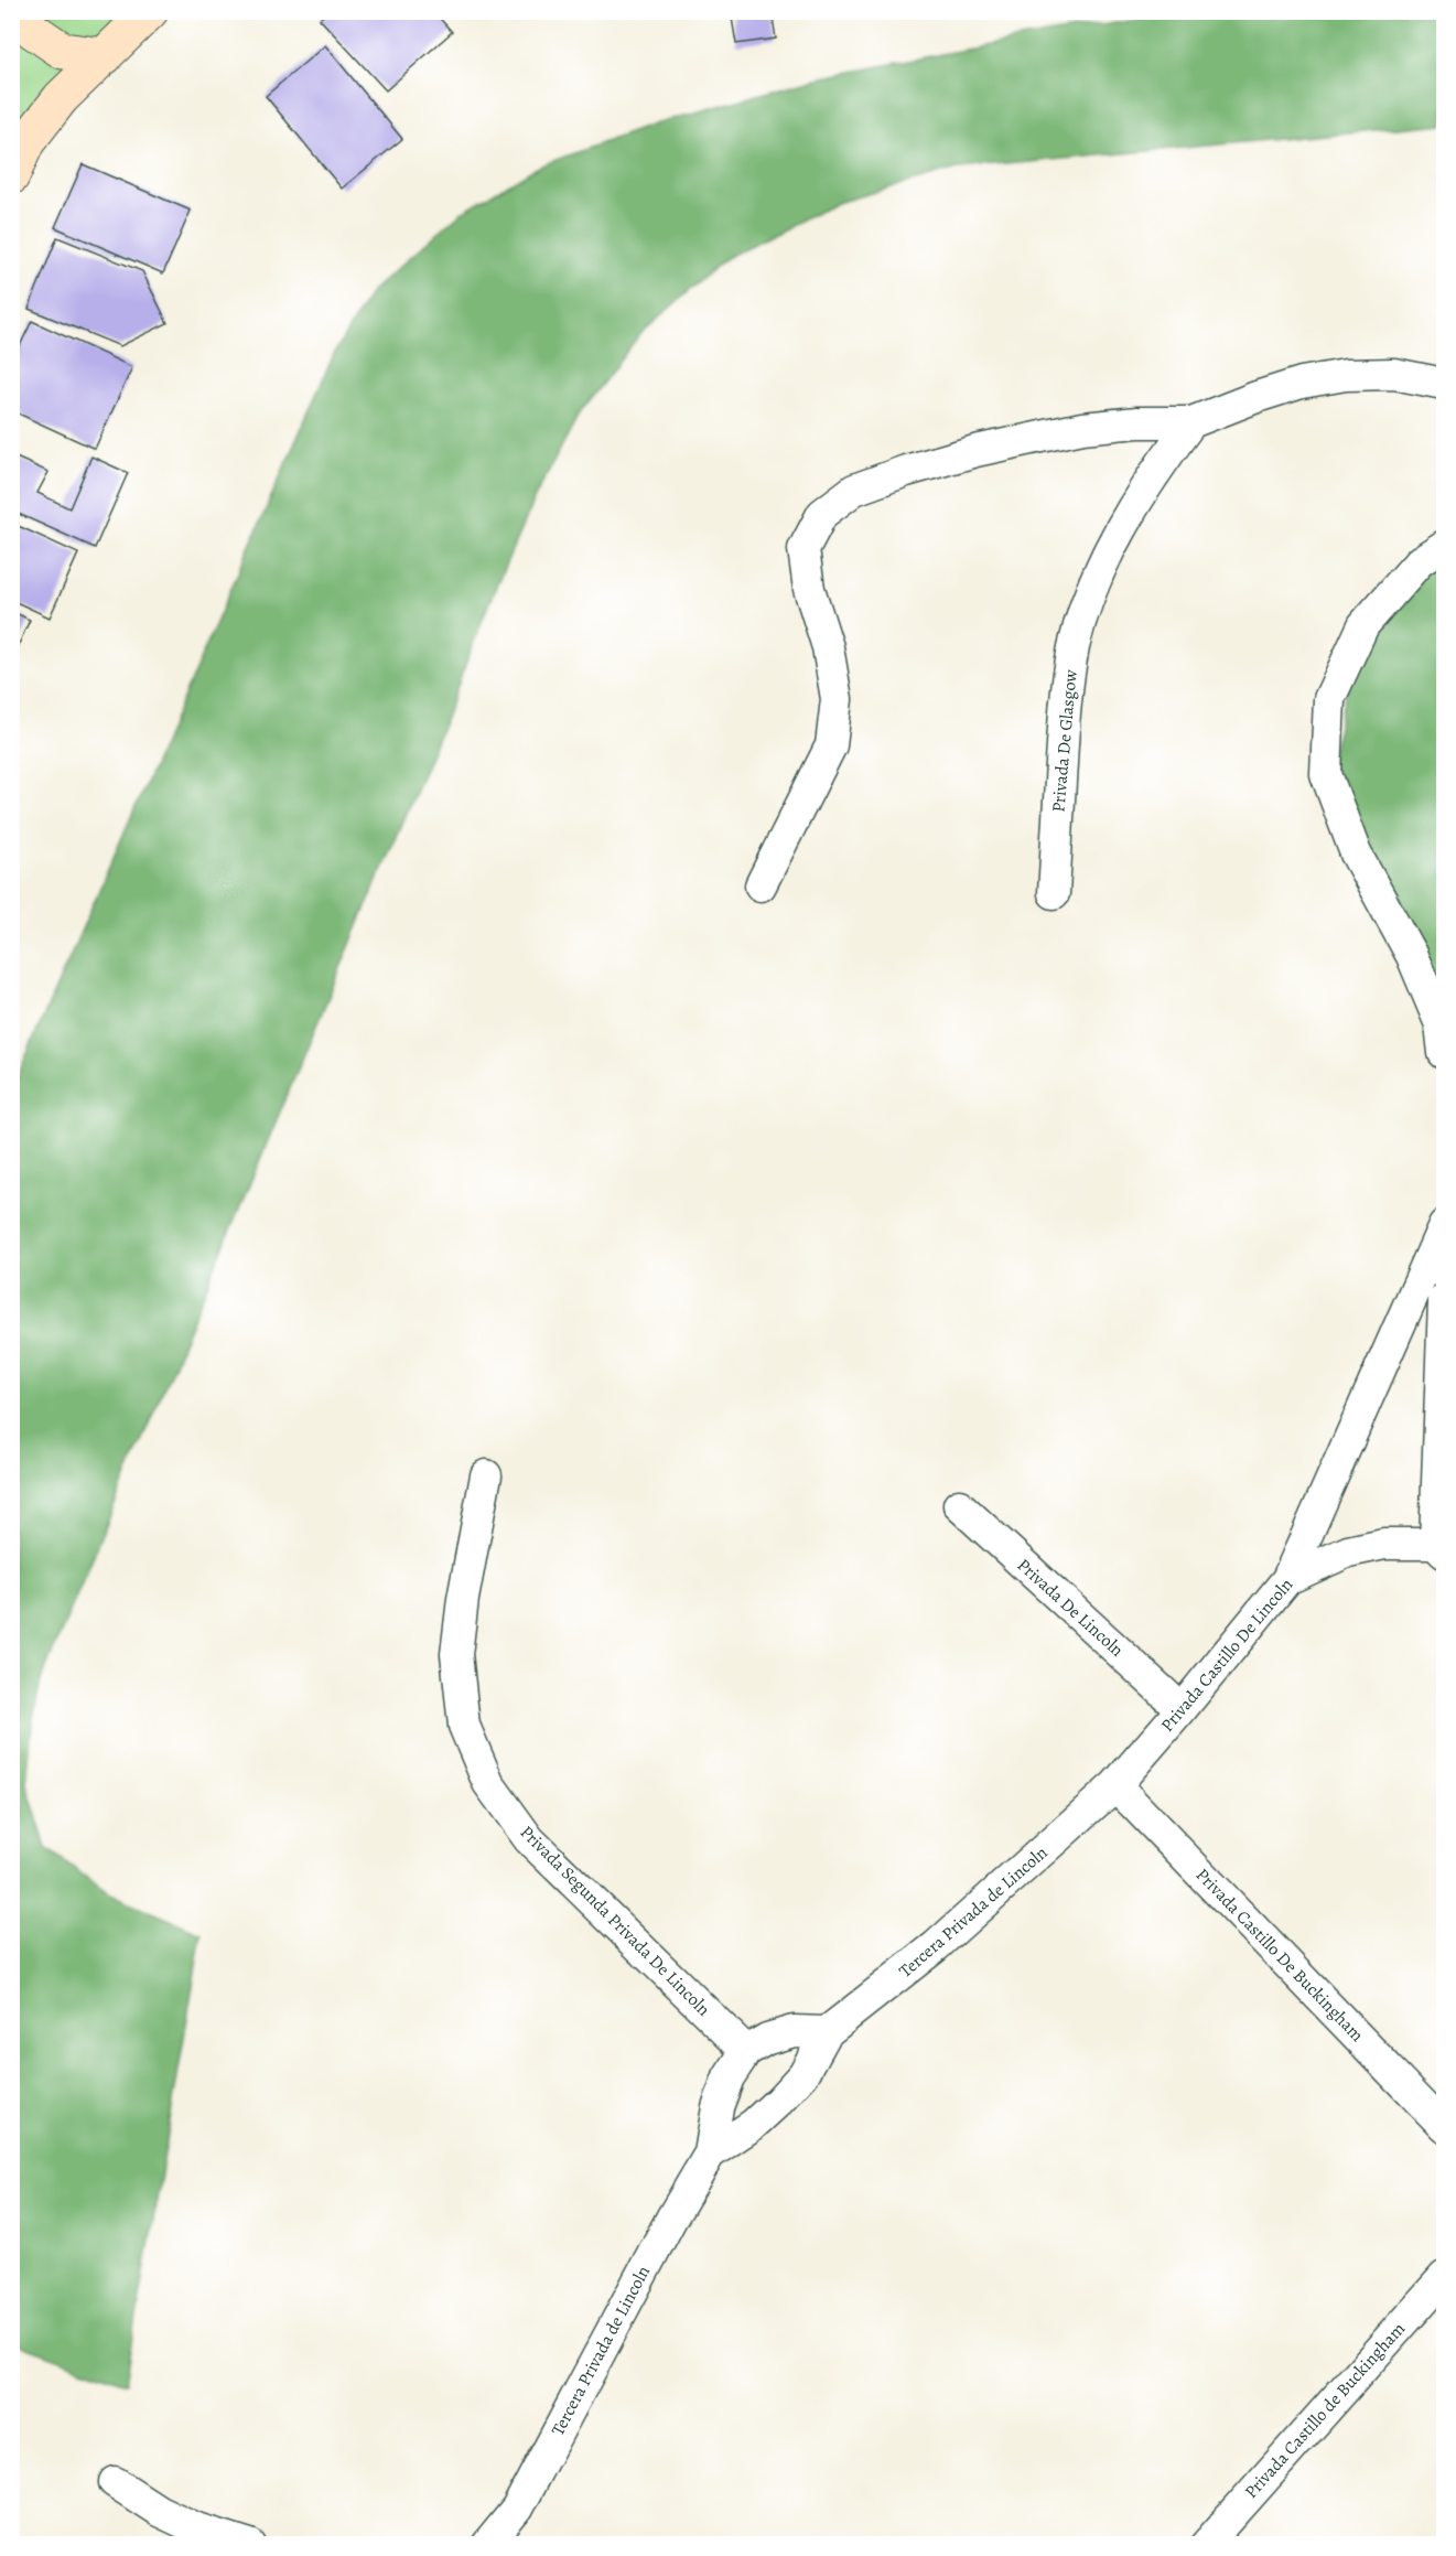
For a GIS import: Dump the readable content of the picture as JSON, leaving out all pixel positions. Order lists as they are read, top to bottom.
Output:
{
  "streets": {
    "street": [
      "Privada De Glasgow",
      "Privada De Lincoln",
      "Privada Castillo De Lincoln",
      "Tercera Privada de Lincoln",
      "Privada Segunda Privada De Lincoln",
      "Privada Castillo De Buckingham",
      "Privada Castillo de Buckingham"
    ]
  },
  "crossings": [
    ["Privada De Lincoln", "Privada Castillo De Lincoln"],
    ["Privada Castillo De Lincoln", "Tercera Privada de Lincoln"],
    ["Privada Castillo De Lincoln", "Privada Castillo De Buckingham"],
    ["Tercera Privada de Lincoln", "Privada Segunda Privada De Lincoln"],
    ["Tercera Privada de Lincoln", "Privada Castillo De Buckingham"]
  ]
}
